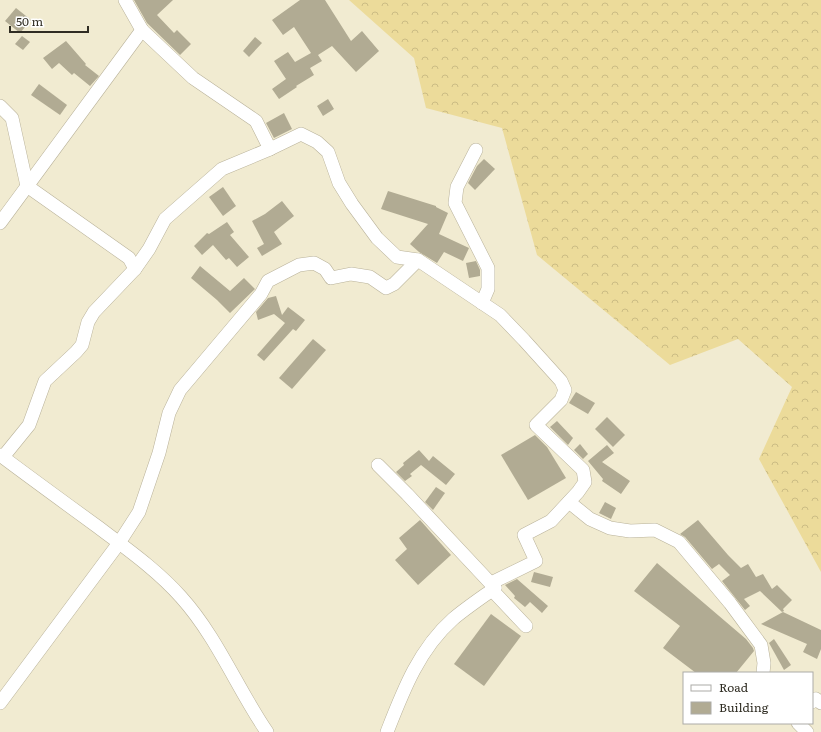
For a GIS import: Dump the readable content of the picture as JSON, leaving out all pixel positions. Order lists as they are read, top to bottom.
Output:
{
  "legend": ["Road", "Building"],
  "scale_bar": "50 m"
}
